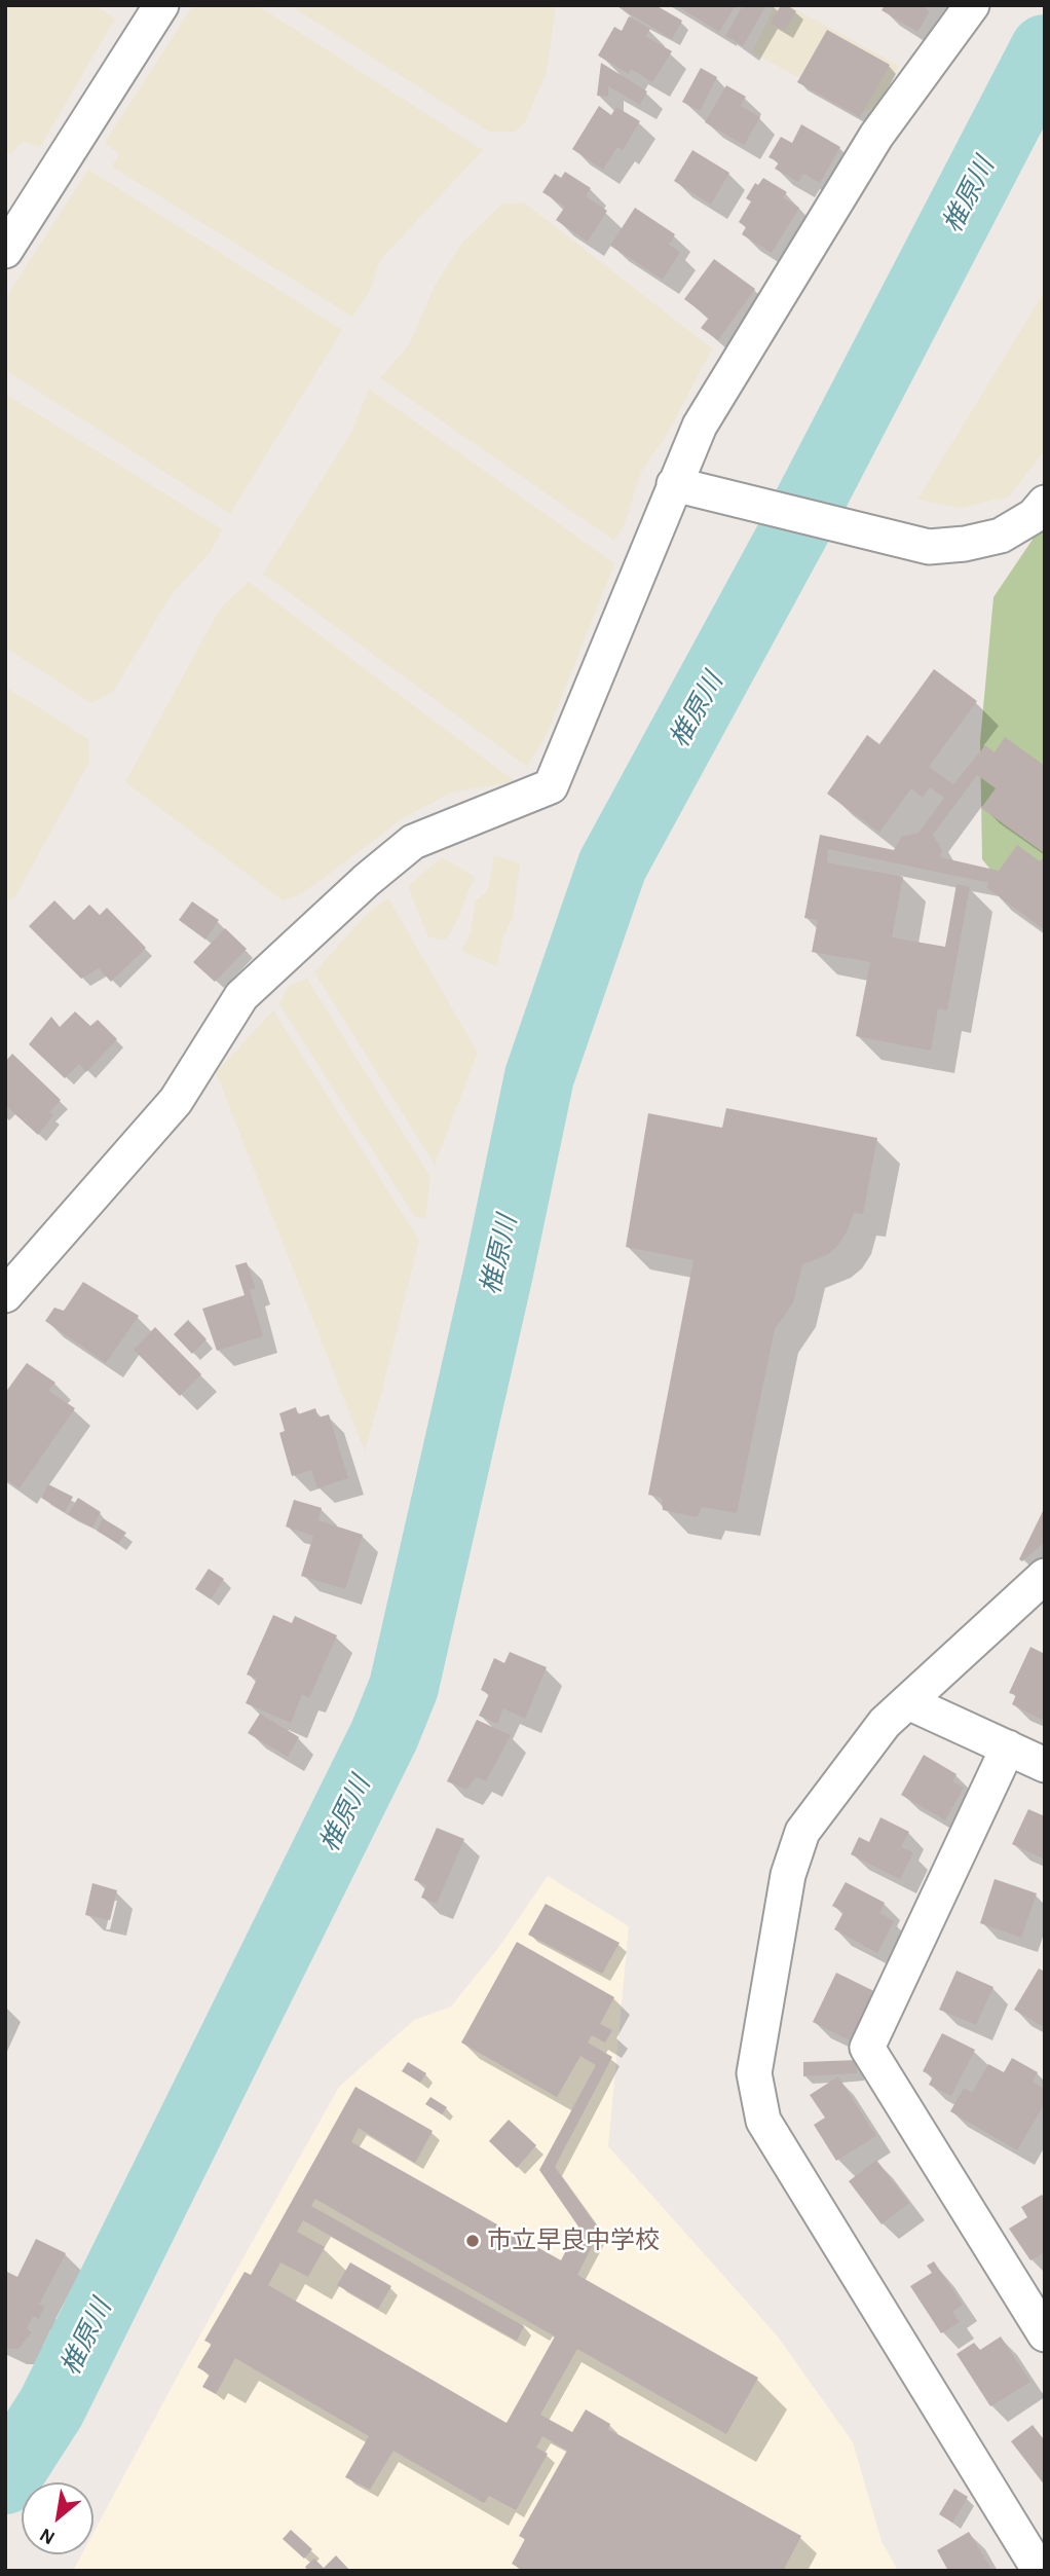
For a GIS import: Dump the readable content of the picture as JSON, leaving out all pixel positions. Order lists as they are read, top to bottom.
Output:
{
  "water": ["椎原川"],
  "places": ["市立早良中学校"],
  "north": "bottom left"
}
